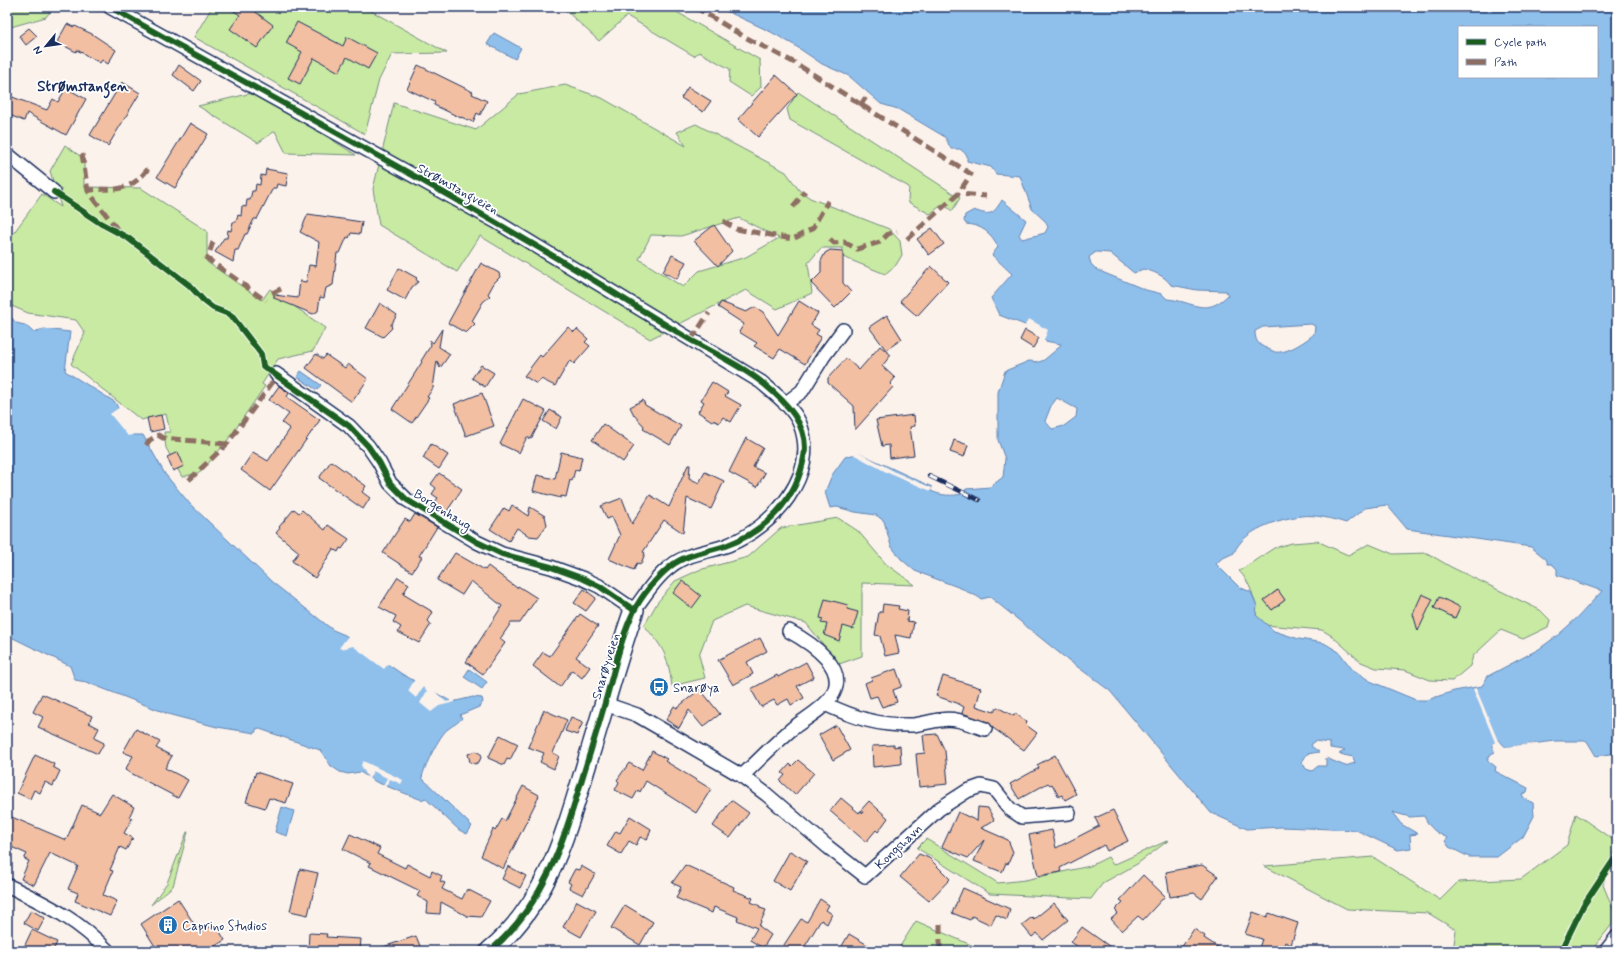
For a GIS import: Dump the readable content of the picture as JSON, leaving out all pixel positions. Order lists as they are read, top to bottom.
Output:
{
  "streets": {
    "street": [
      "Strømstangveien",
      "Borgenhaug",
      "Snarøyveien",
      "Kongshavn"
    ]
  },
  "crossings": [
    ["Strømstangveien", "Snarøyveien"],
    ["Borgenhaug", "Snarøyveien"],
    ["Snarøyveien", "Kongshavn"]
  ],
  "districts": ["Strømstangen"],
  "places": {
    "bus stop": ["Snarøya"],
    "building": ["Caprino Studios"]
  },
  "legend": ["Cycle path", "Path"],
  "north": "bottom left"
}
